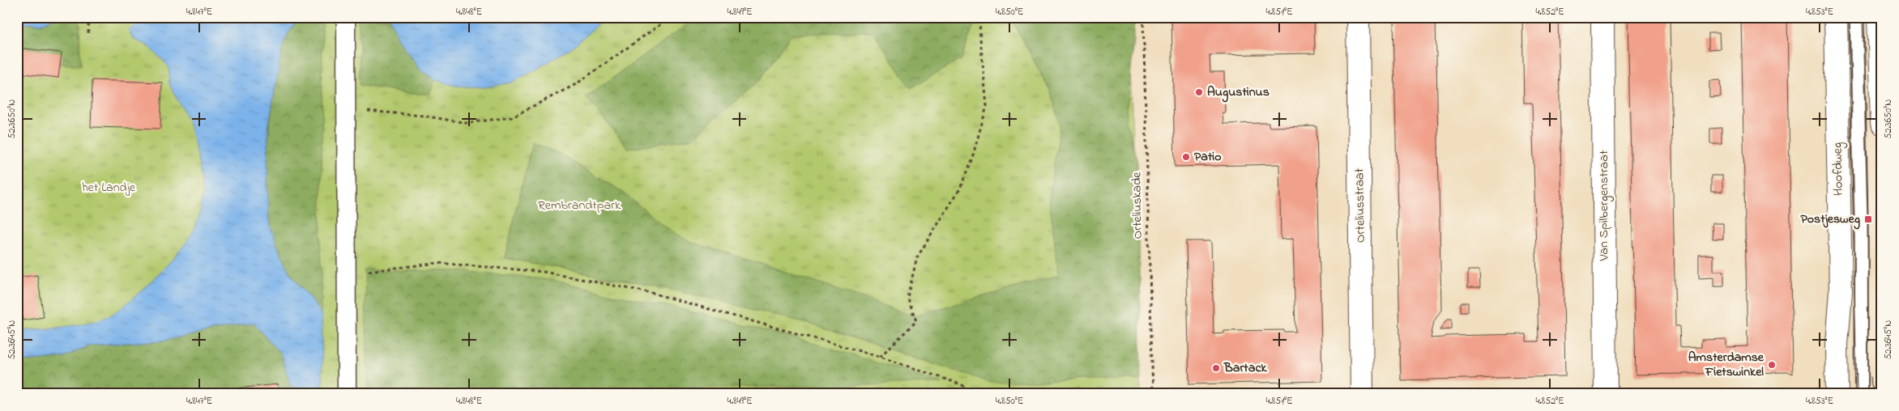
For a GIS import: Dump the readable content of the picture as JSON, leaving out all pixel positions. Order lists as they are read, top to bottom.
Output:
{
  "streets": {
    "street": ["Hoofdweg", "Orteliusstraat", "Van Spilbergenstraat"],
    "path": ["Orteliuskade"]
  },
  "parks": ["het Landje", "Rembrandtpark"],
  "places": {
    "other": [
      "Augustinus",
      "Patio",
      "Amsterdamse Fietswinkel",
      "Bartack"
    ],
    "transit": ["Postjesweg"]
  },
  "coordinates": [
    "4.847°E",
    "4.848°E",
    "4.849°E",
    "4.850°E",
    "4.851°E",
    "4.852°E",
    "4.853°E",
    "52.3650°N",
    "52.3645°N"
  ]
}
